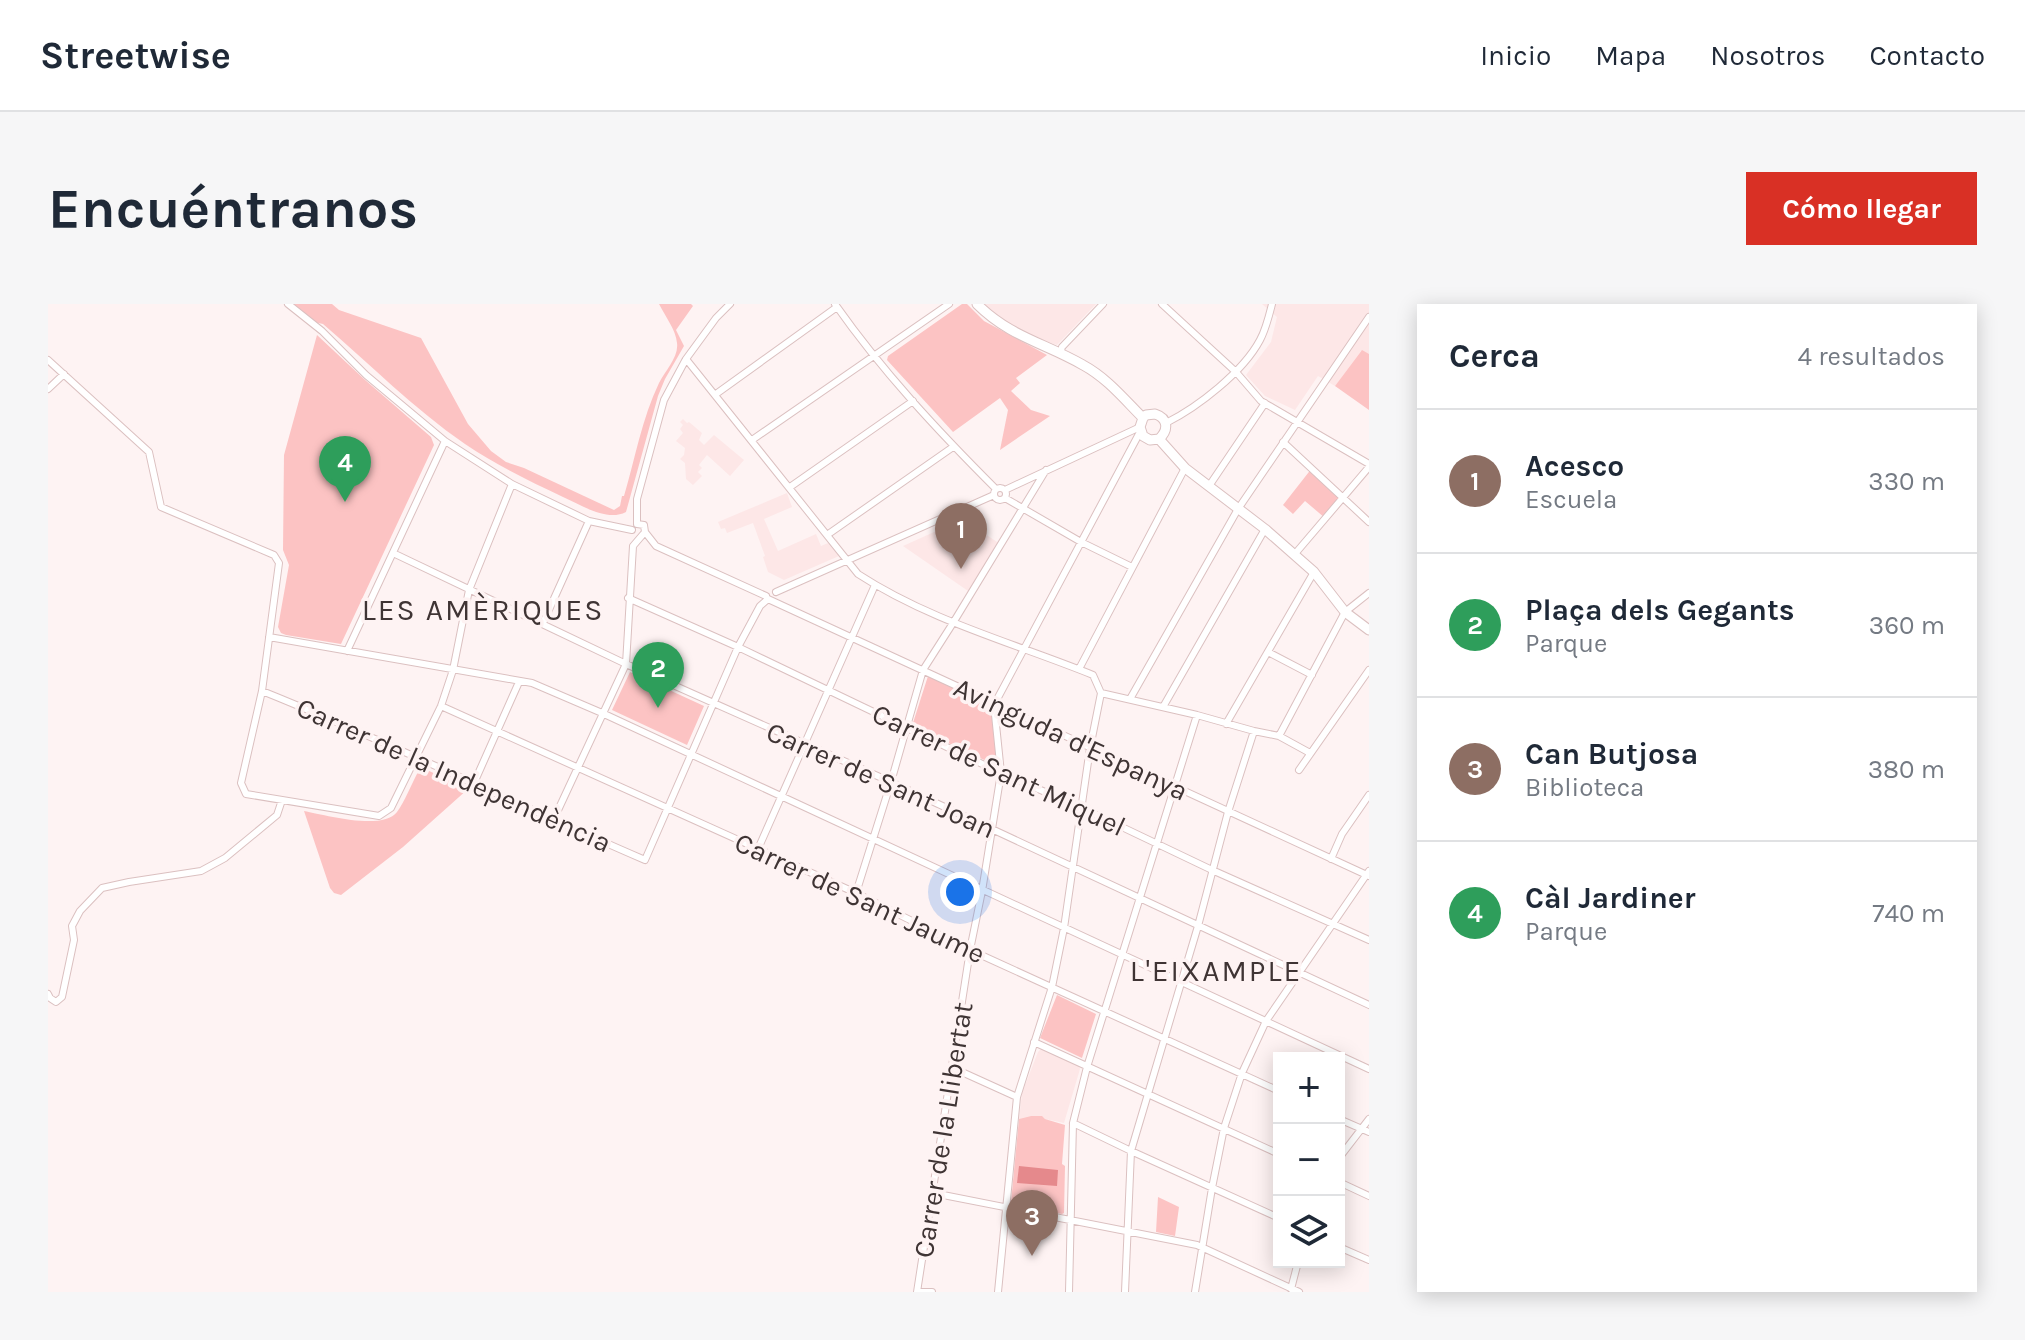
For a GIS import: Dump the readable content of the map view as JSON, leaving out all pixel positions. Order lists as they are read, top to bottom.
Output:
{
  "streets": {
    "street": [
      "Avinguda d'Espanya",
      "Carrer de Sant Miquel",
      "Carrer de la Independència",
      "Carrer de Sant Joan",
      "Carrer de Sant Jaume",
      "Carrer de la Llibertat"
    ]
  },
  "crossings": [
    ["Avinguda d'Espanya", "Carrer de la Llibertat"],
    ["Carrer de Sant Miquel", "Carrer de la Llibertat"],
    ["Carrer de la Independència", "Carrer de Sant Jaume"],
    ["Carrer de Sant Joan", "Carrer de la Llibertat"],
    ["Carrer de Sant Jaume", "Carrer de la Llibertat"]
  ],
  "districts": ["LES AMÈRIQUES", "L'EIXAMPLE"],
  "page": {
    "header": "Streetwise",
    "nav": [
      "Inicio",
      "Mapa",
      "Nosotros",
      "Contacto"
    ],
    "buttons": "Cómo llegar",
    "title": "Encuéntranos",
    "heading": ["Cerca", "4 resultados"],
    "list": [
      {
        "mark": "1",
        "name": "Acesco",
        "note": "Escuela",
        "value": "330 m"
      },
      {
        "mark": "2",
        "name": "Plaça dels Gegants",
        "note": "Parque",
        "value": "360 m"
      },
      {
        "mark": "3",
        "name": "Can Butjosa",
        "note": "Biblioteca",
        "value": "380 m"
      },
      {
        "mark": "4",
        "name": "Càl Jardiner",
        "note": "Parque",
        "value": "740 m"
      }
    ],
    "pins": [
      "4",
      "1",
      "2",
      "3"
    ],
    "map_buttons": ["+", "−"]
  }
}
